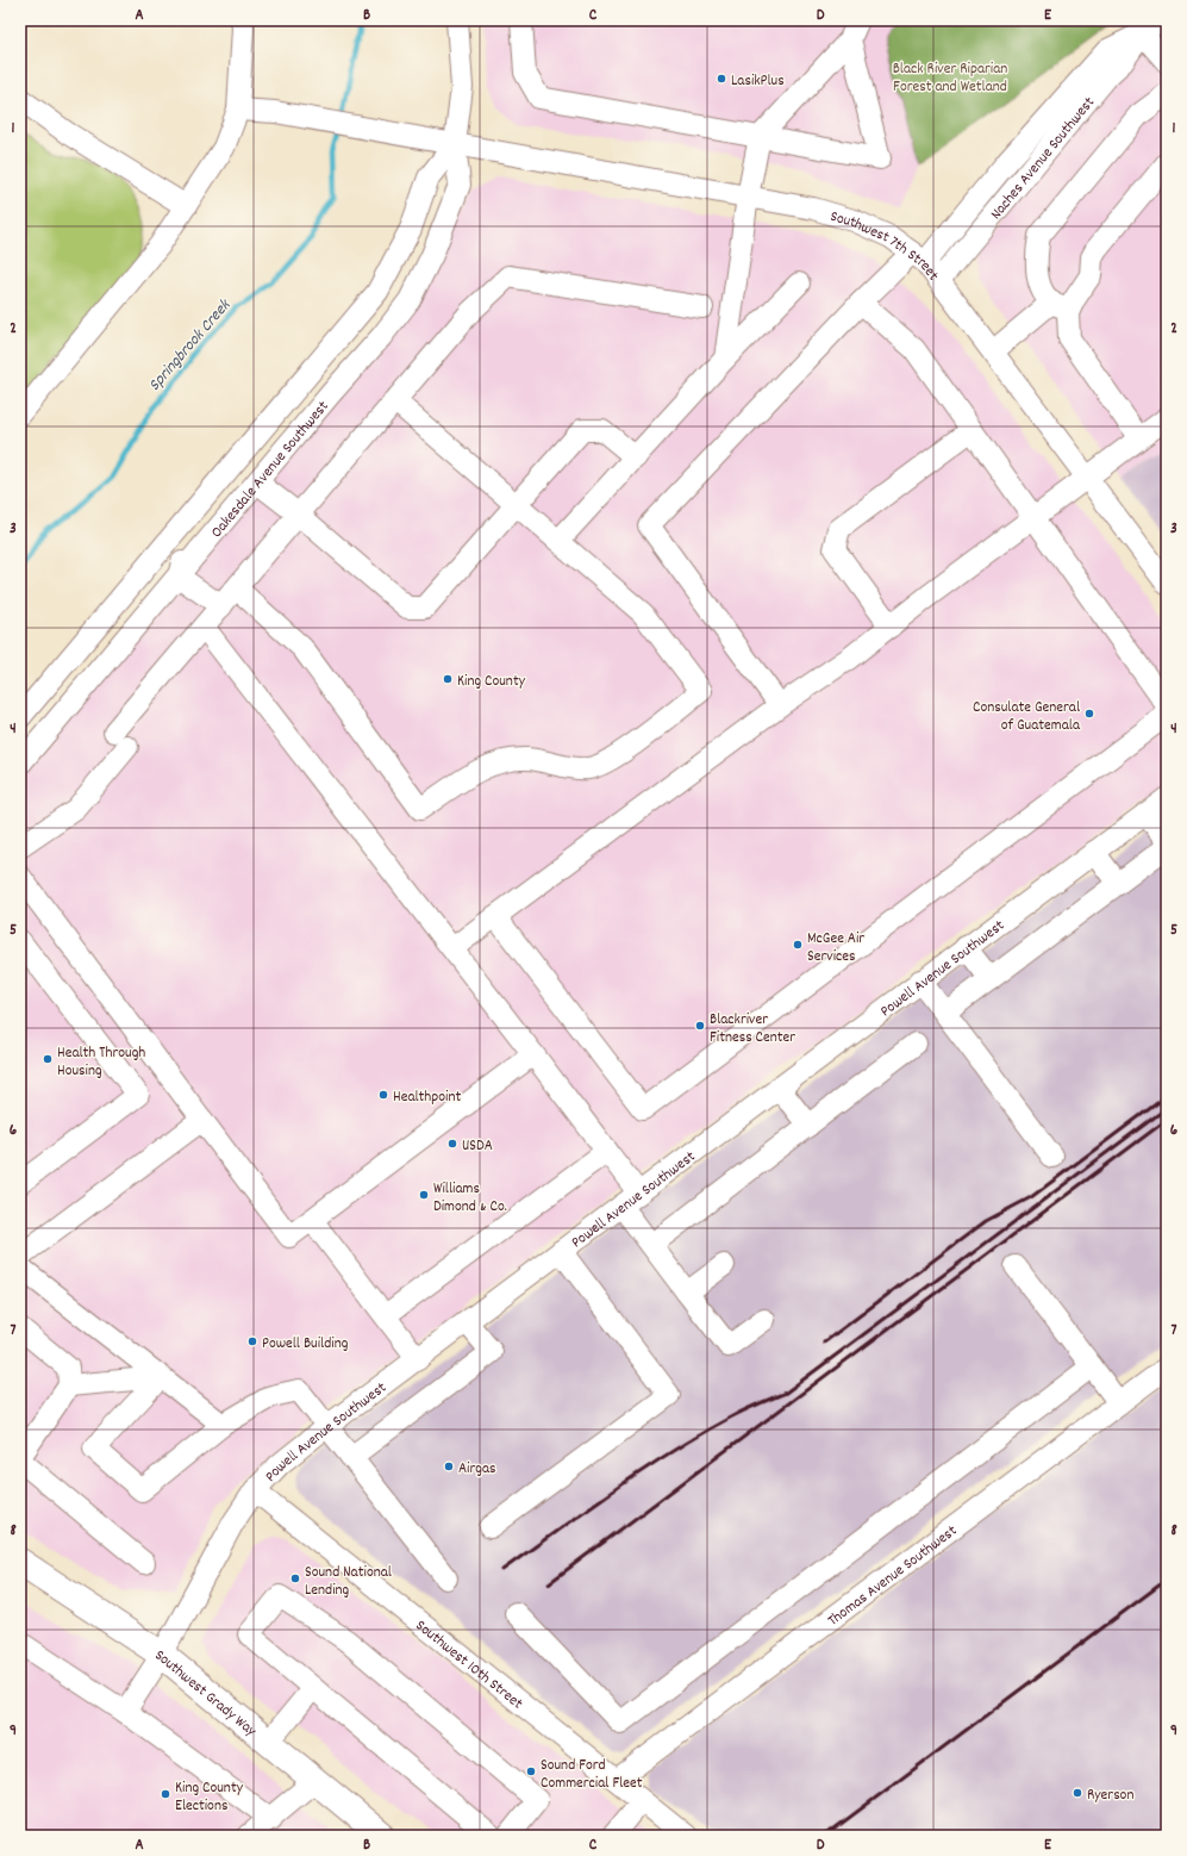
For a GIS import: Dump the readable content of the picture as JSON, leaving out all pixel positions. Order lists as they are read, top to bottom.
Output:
{
  "streets": {
    "main road": ["Southwest Grady Way"],
    "street": [
      "Naches Avenue Southwest",
      "Southwest 7th Street",
      "Oakesdale Avenue Southwest",
      "Powell Avenue Southwest",
      "Thomas Avenue Southwest",
      "Southwest 10th Street"
    ]
  },
  "crossings": [
    ["Naches Avenue Southwest", "Southwest 7th Street"],
    ["Southwest 7th Street", "Oakesdale Avenue Southwest"],
    ["Powell Avenue Southwest", "Southwest 10th Street"],
    ["Powell Avenue Southwest", "Southwest Grady Way"],
    ["Thomas Avenue Southwest", "Southwest 10th Street"]
  ],
  "water": ["Springbrook Creek"],
  "parks": ["Black River Riparian Forest and Wetland"],
  "places": [
    "LasikPlus",
    "King County",
    "Consulate General of Guatemala",
    "McGee Air Services",
    "Blackriver Fitness Center",
    "Health Through Housing",
    "Healthpoint",
    "USDA",
    "Williams Dimond & Co.",
    "Powell Building",
    "Airgas",
    "Sound National Lending",
    "Sound Ford Commercial Fleet",
    "Ryerson",
    "King County Elections"
  ],
  "grid": {
    "columns": [
      "A",
      "B",
      "C",
      "D",
      "E"
    ],
    "rows": [
      "1",
      "2",
      "3",
      "4",
      "5",
      "6",
      "7",
      "8",
      "9"
    ]
  }
}
